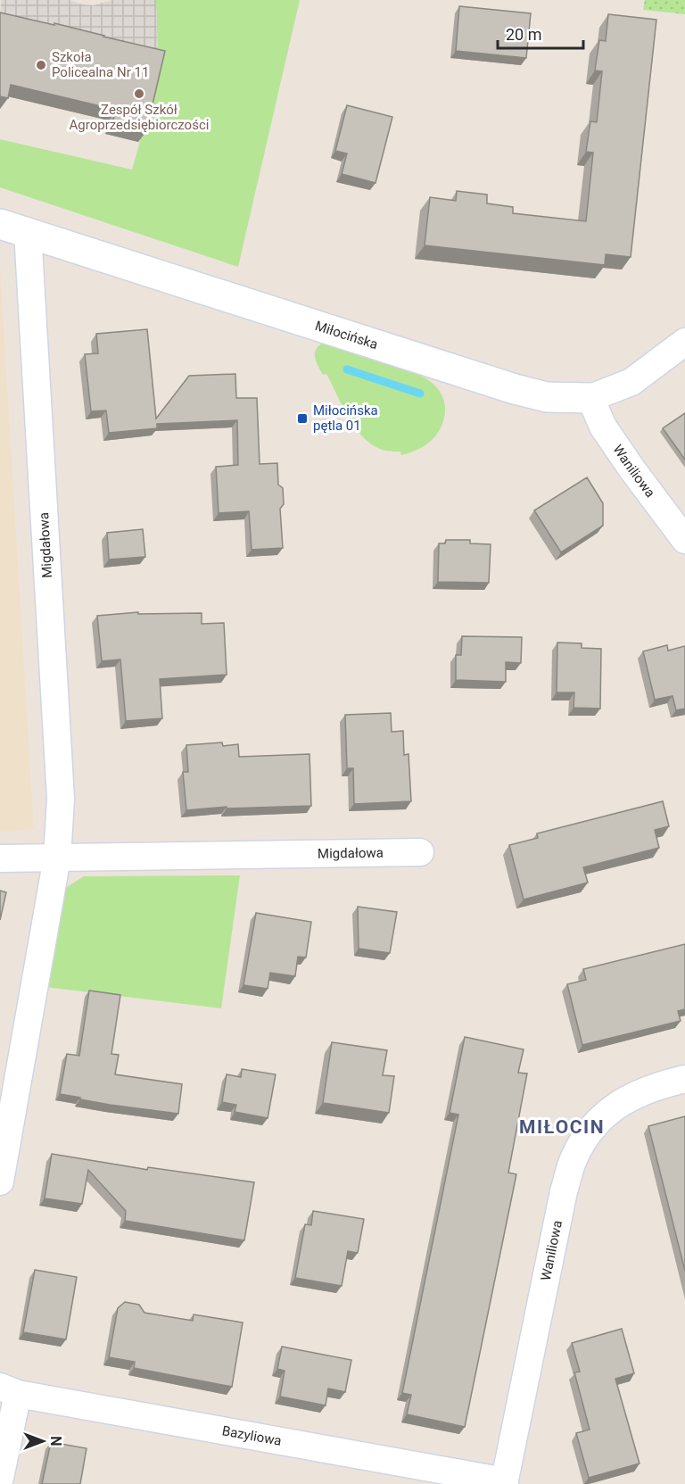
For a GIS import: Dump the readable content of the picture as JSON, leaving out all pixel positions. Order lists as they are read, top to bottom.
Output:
{
  "streets": {
    "street": [
      "Miłocińska",
      "Waniliowa",
      "Migdałowa",
      "Bazyliowa"
    ]
  },
  "crossings": [
    ["Miłocińska", "Waniliowa"],
    ["Miłocińska", "Migdałowa"],
    ["Waniliowa", "Bazyliowa"]
  ],
  "districts": ["MIŁOCIN"],
  "places": {
    "other": ["Szkoła Policealna Nr 11", "Zespół Szkół Agroprzedsiębiorczości"],
    "transit": ["Miłocińska pętla 01"]
  },
  "scale_bar": "20 m",
  "north": "right"
}
